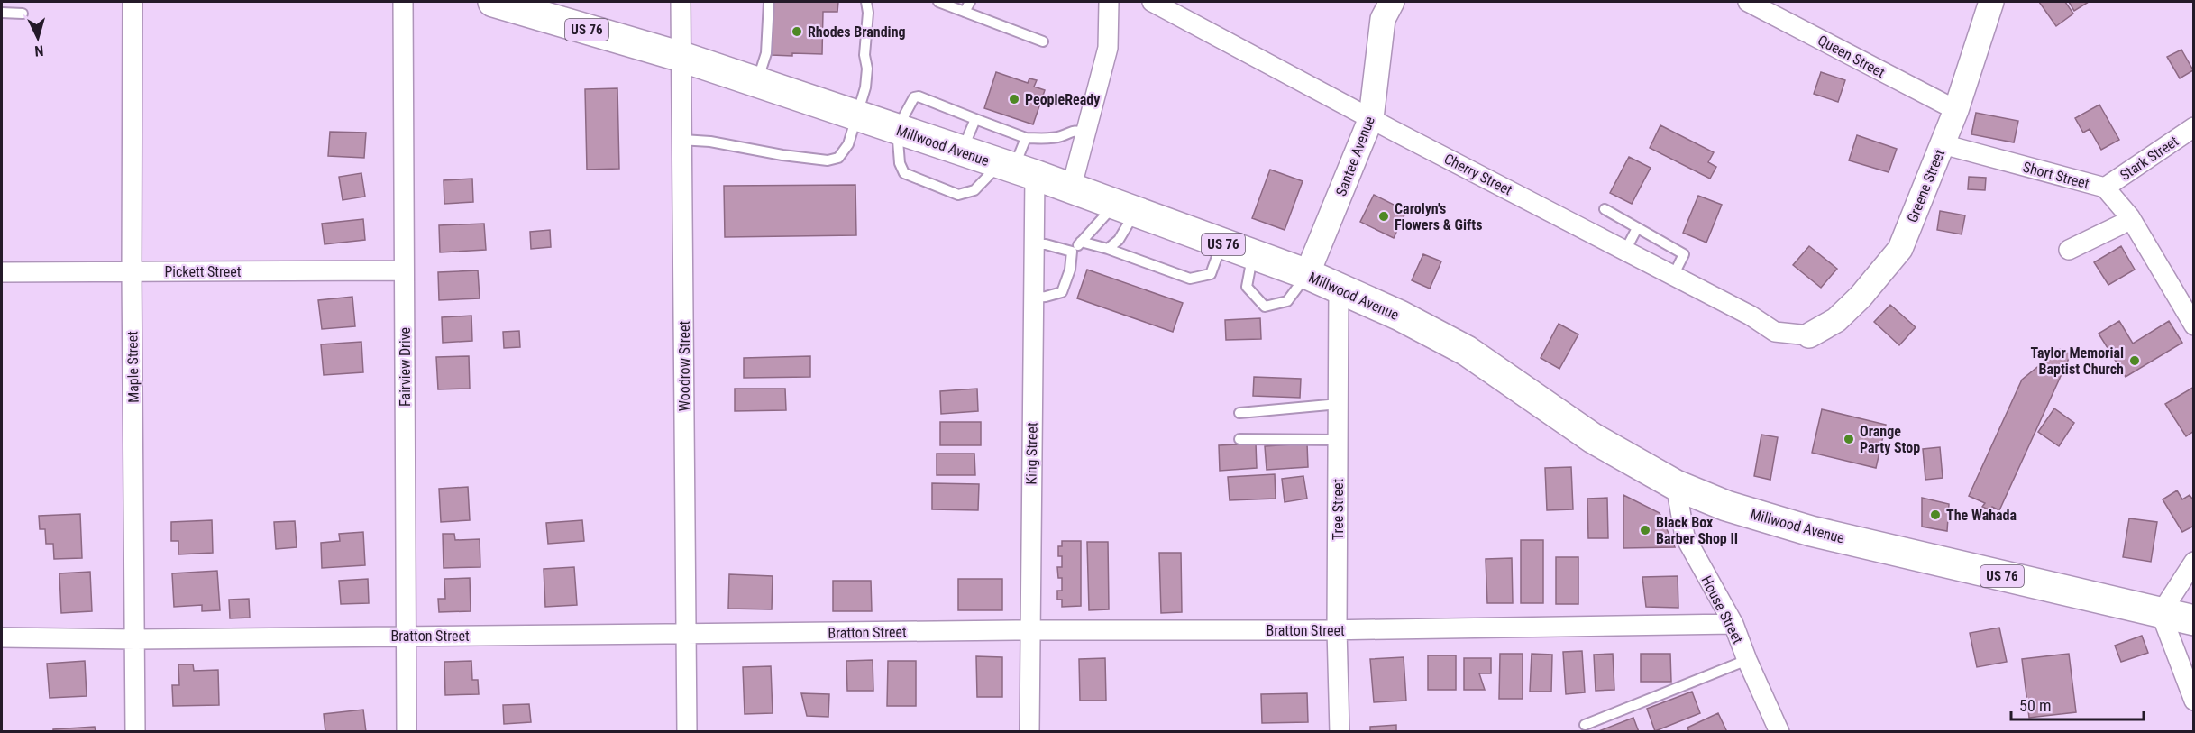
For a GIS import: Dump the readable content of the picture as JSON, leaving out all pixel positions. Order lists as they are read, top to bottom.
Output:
{
  "streets": {
    "main road": ["US 76", "Millwood Avenue"],
    "street": [
      "Queen Street",
      "Santee Avenue",
      "Stark Street",
      "Cherry Street",
      "Short Street",
      "Greene Street",
      "Pickett Street",
      "Woodrow Street",
      "Maple Street",
      "Fairview Drive",
      "King Street",
      "Tree Street",
      "House Street",
      "Bratton Street"
    ]
  },
  "crossings": [
    ["Queen Street", "Greene Street"],
    ["Millwood Avenue", "Santee Avenue"],
    ["Millwood Avenue", "Woodrow Street"],
    ["Millwood Avenue", "King Street"],
    ["Millwood Avenue", "Tree Street"],
    ["Millwood Avenue", "House Street"],
    ["Santee Avenue", "Cherry Street"],
    ["Stark Street", "Short Street"],
    ["Cherry Street", "Greene Street"],
    ["Short Street", "Greene Street"],
    ["Pickett Street", "Maple Street"],
    ["Pickett Street", "Fairview Drive"],
    ["Woodrow Street", "Bratton Street"],
    ["Maple Street", "Bratton Street"],
    ["Fairview Drive", "Bratton Street"],
    ["King Street", "Bratton Street"],
    ["Tree Street", "Bratton Street"],
    ["House Street", "Bratton Street"]
  ],
  "places": [
    "Rhodes Branding",
    "PeopleReady",
    "Carolyn's Flowers & Gifts",
    "Taylor Memorial Baptist Church",
    "Orange Party Stop",
    "The Wahada",
    "Black Box Barber Shop II"
  ],
  "scale_bar": "50 m",
  "north": "bottom"
}
